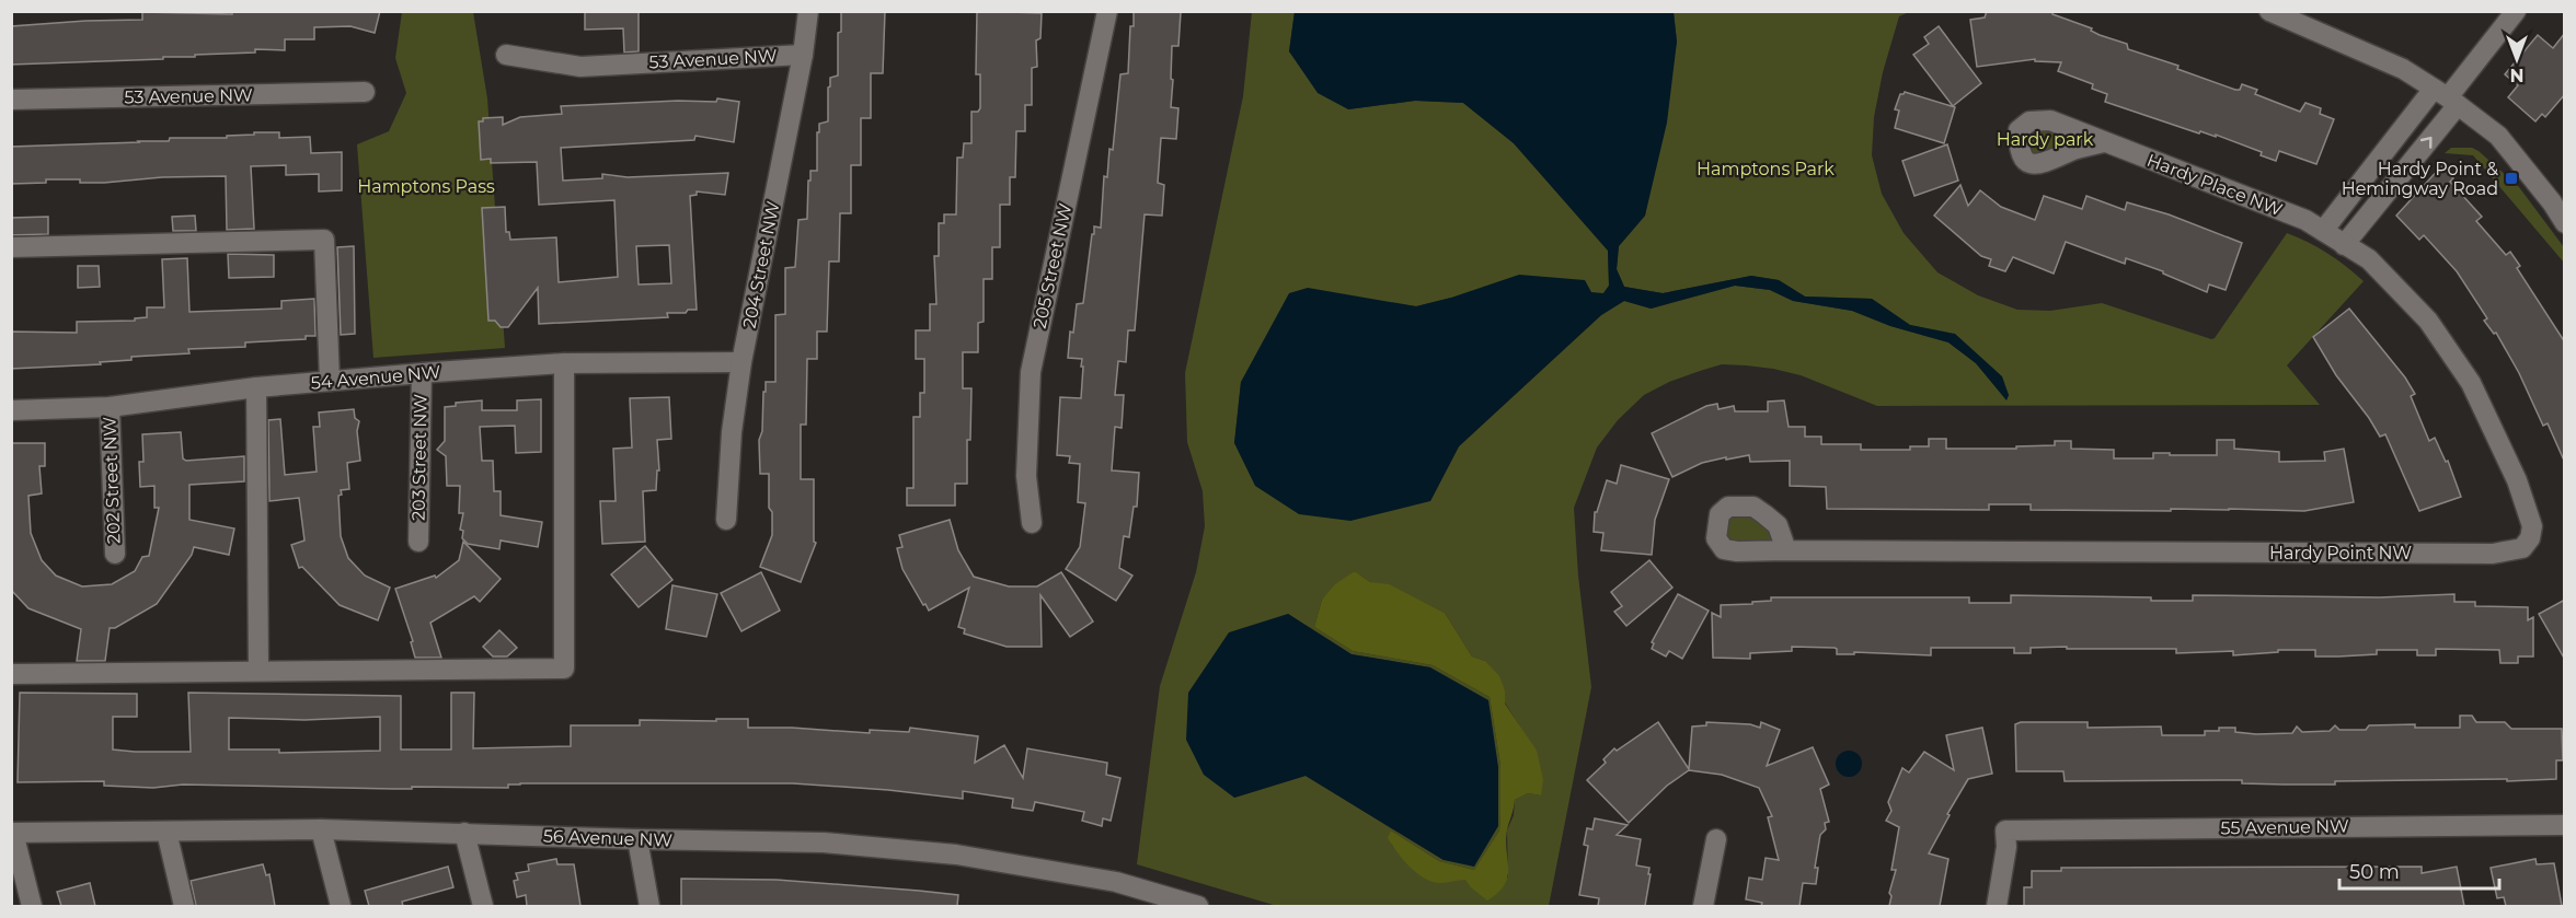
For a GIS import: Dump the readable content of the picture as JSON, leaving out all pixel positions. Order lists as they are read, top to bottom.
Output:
{
  "streets": {
    "street": [
      "53 Avenue NW",
      "Hardy Place NW",
      "204 Street NW",
      "205 Street NW",
      "54 Avenue NW",
      "203 Street NW",
      "202 Street NW",
      "Hardy Point NW",
      "55 Avenue NW",
      "56 Avenue NW"
    ]
  },
  "crossings": [
    ["53 Avenue NW", "204 Street NW"],
    ["Hardy Place NW", "Hardy Point NW"],
    ["204 Street NW", "54 Avenue NW"],
    ["54 Avenue NW", "203 Street NW"],
    ["54 Avenue NW", "202 Street NW"]
  ],
  "parks": ["Hardy park", "Hamptons Park", "Hamptons Pass"],
  "places": {
    "transit": ["Hardy Point & Hemingway Road"]
  },
  "scale_bar": "50 m",
  "north": "bottom"
}
